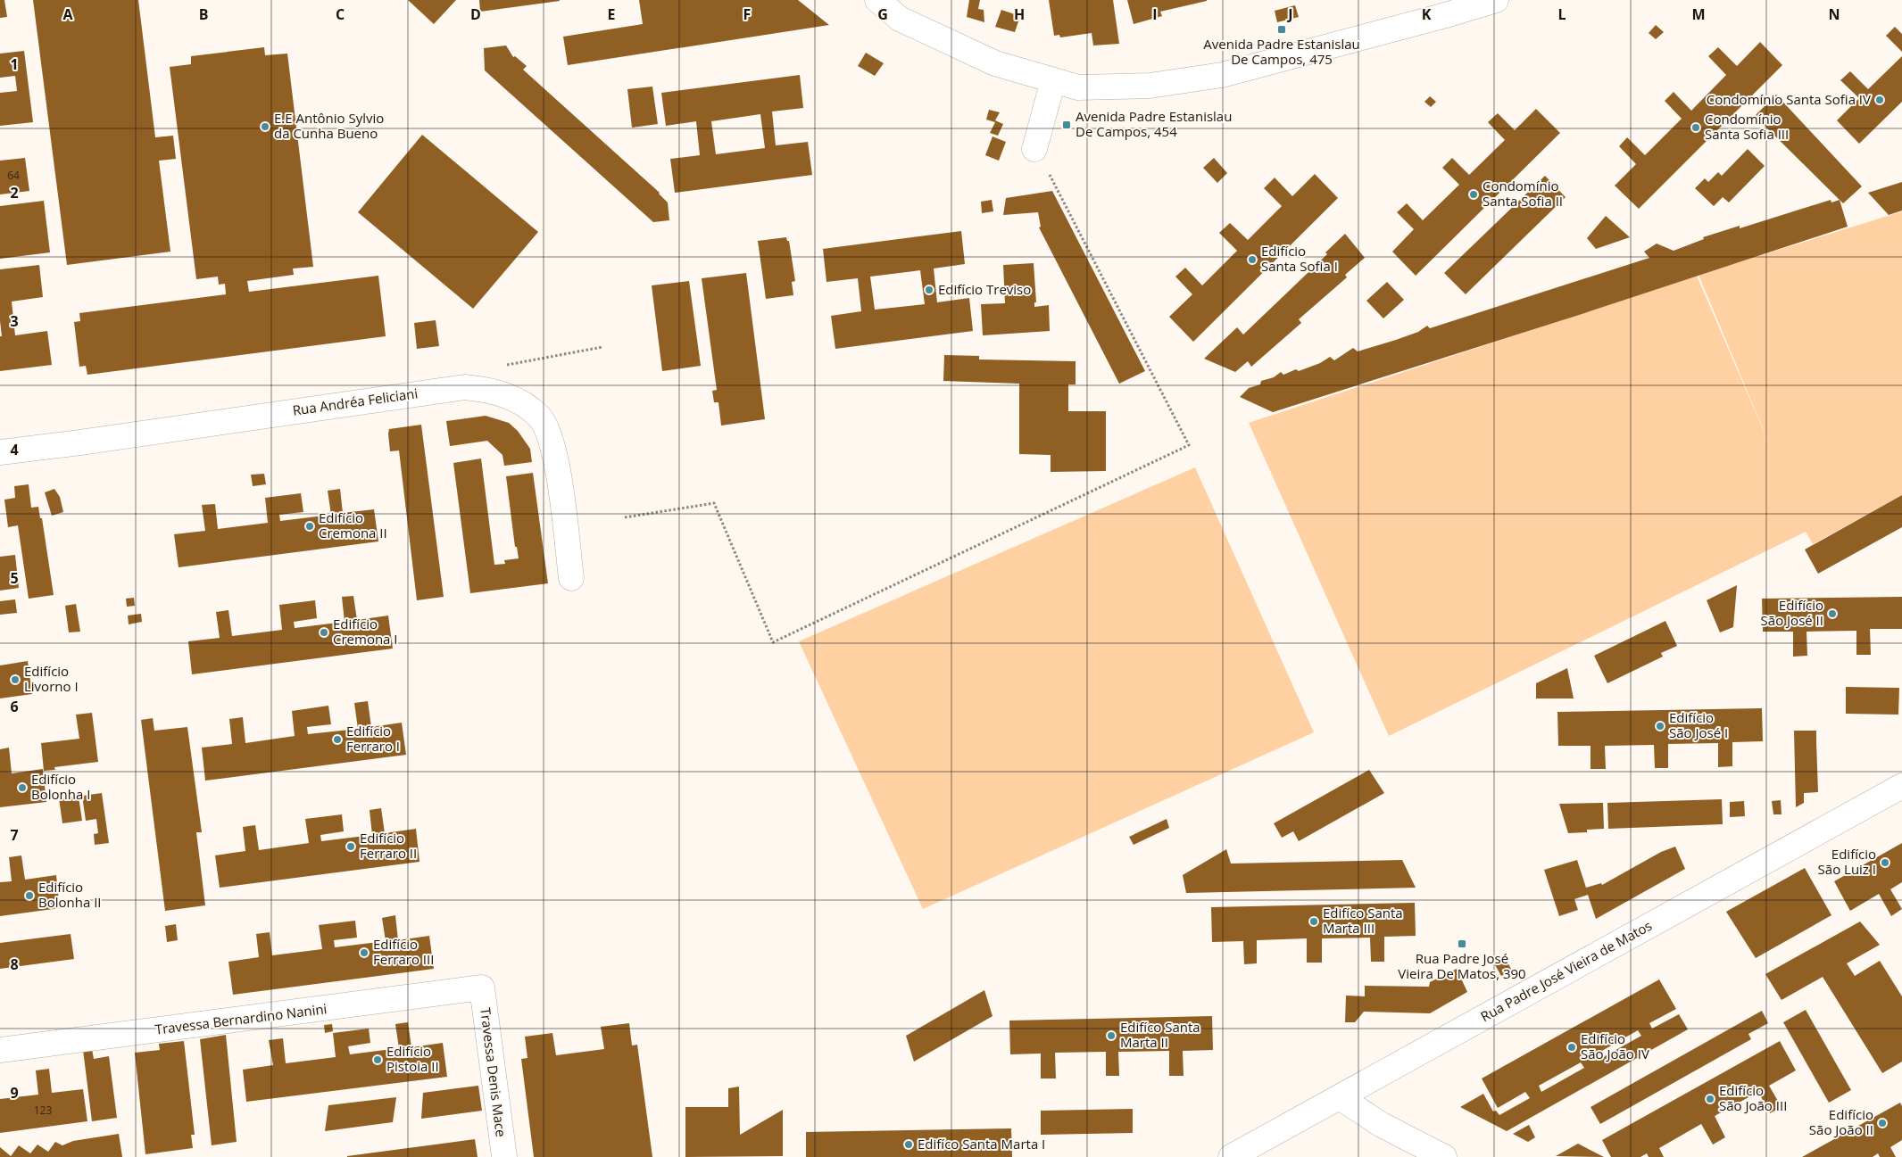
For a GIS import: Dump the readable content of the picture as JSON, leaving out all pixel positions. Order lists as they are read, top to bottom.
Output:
{
  "streets": {
    "street": [
      "Rua Andréa Feliciani",
      "Rua Padre José Vieira de Matos",
      "Travessa Bernardino Nanini",
      "Travessa Denis Mace"
    ]
  },
  "crossings": [
    ["Travessa Bernardino Nanini", "Travessa Denis Mace"]
  ],
  "places": {
    "transit": ["Avenida Padre Estanislau De Campos, 475", "Avenida Padre Estanislau De Campos, 454", "Rua Padre José Vieira De Matos, 390"],
    "other": [
      "Condomínio Santa Sofia IV",
      "E.E Antônio Sylvio da Cunha Bueno",
      "Condomínio Santa Sofia III",
      "Condomínio Santa Sofia II",
      "Edifício Santa Sofia I",
      "Edifício Treviso",
      "Edifício Cremona II",
      "Edifício São José II",
      "Edifício Cremona I",
      "Edifício Livorno I",
      "Edifício São José I",
      "Edifício Ferraro I",
      "Edifício Bolonha I",
      "Edifício Ferraro II",
      "Edifício São Luiz I",
      "Edifício Bolonha II",
      "Edifíco Santa Marta III",
      "Edifício Ferraro III",
      "Edifíco Santa Marta II",
      "Edifício São João IV",
      "Edifício Pistoia II",
      "Edifício São João III",
      "Edifício São João II",
      "Edifíco Santa Marta I"
    ]
  },
  "house_numbers": ["64", "123"],
  "grid": {
    "columns": [
      "A",
      "B",
      "C",
      "D",
      "E",
      "F",
      "G",
      "H",
      "I",
      "J",
      "K",
      "L",
      "M",
      "N"
    ],
    "rows": [
      "1",
      "2",
      "3",
      "4",
      "5",
      "6",
      "7",
      "8",
      "9"
    ]
  }
}
